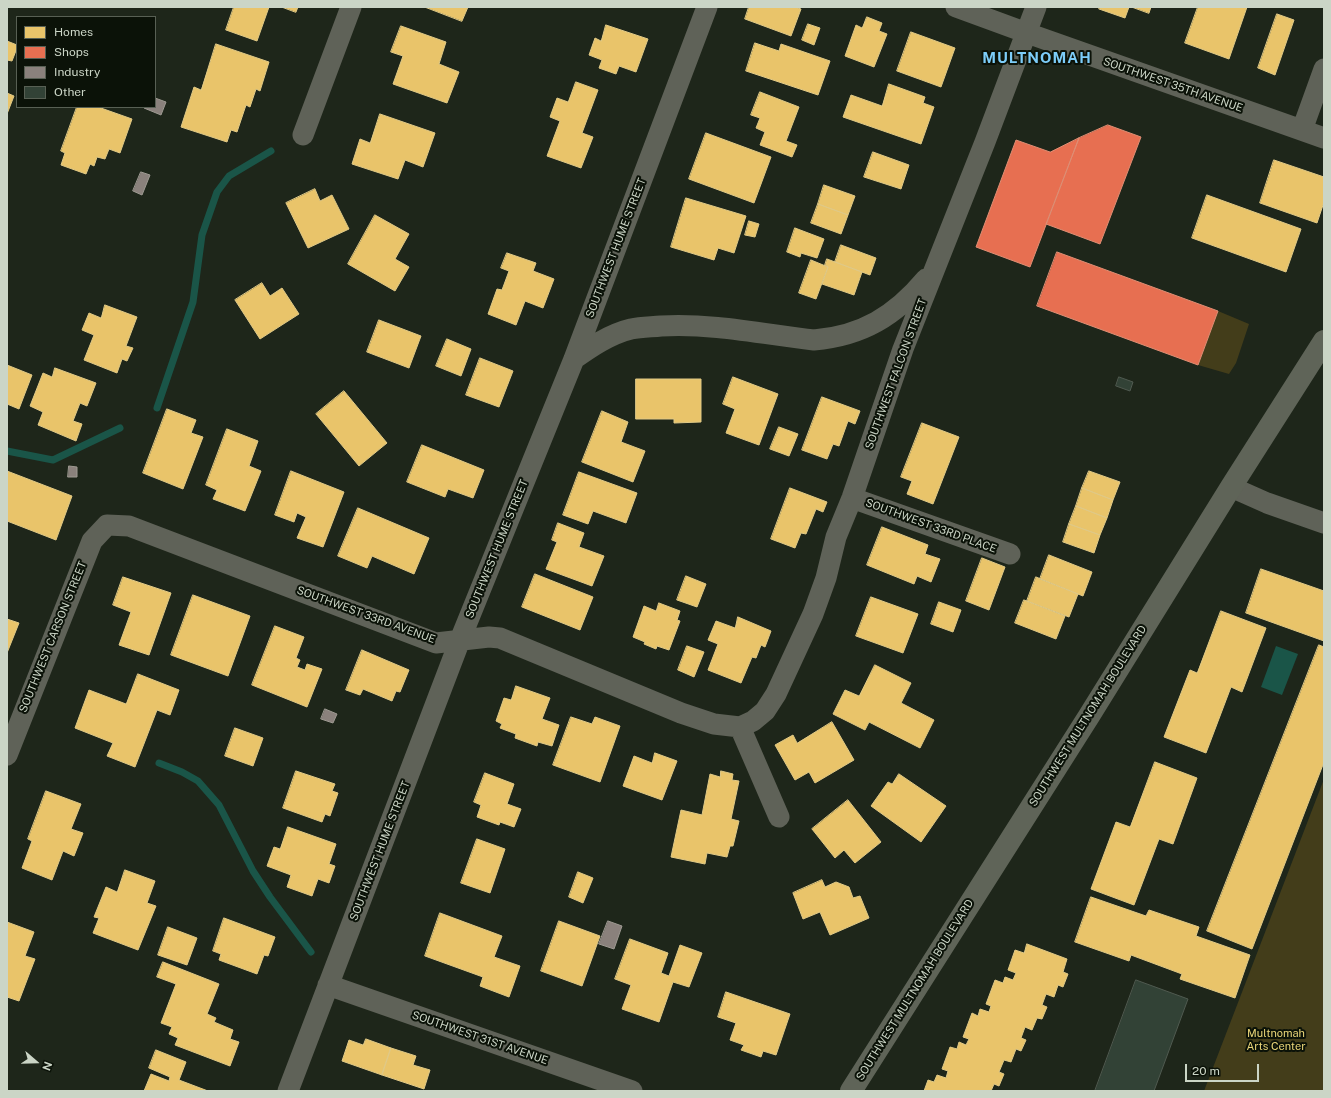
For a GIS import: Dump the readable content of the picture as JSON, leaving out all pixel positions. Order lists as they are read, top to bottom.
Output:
{
  "streets": {
    "main road": ["SOUTHWEST MULTNOMAH BOULEVARD"],
    "street": [
      "SOUTHWEST 35TH AVENUE",
      "SOUTHWEST HUME STREET",
      "SOUTHWEST FALCON STREET",
      "SOUTHWEST 33RD PLACE",
      "SOUTHWEST 33RD AVENUE",
      "SOUTHWEST CARSON STREET",
      "SOUTHWEST 31ST AVENUE"
    ]
  },
  "crossings": [
    ["SOUTHWEST 35TH AVENUE", "SOUTHWEST FALCON STREET"],
    ["SOUTHWEST HUME STREET", "SOUTHWEST 33RD AVENUE"],
    ["SOUTHWEST HUME STREET", "SOUTHWEST 31ST AVENUE"],
    ["SOUTHWEST FALCON STREET", "SOUTHWEST 33RD PLACE"],
    ["SOUTHWEST FALCON STREET", "SOUTHWEST 33RD AVENUE"],
    ["SOUTHWEST 33RD AVENUE", "SOUTHWEST CARSON STREET"]
  ],
  "districts": ["MULTNOMAH"],
  "parks": ["Multnomah Arts Center"],
  "legend": [
    "Homes",
    "Shops",
    "Industry",
    "Other"
  ],
  "scale_bar": "20 m",
  "north": "right"
}
